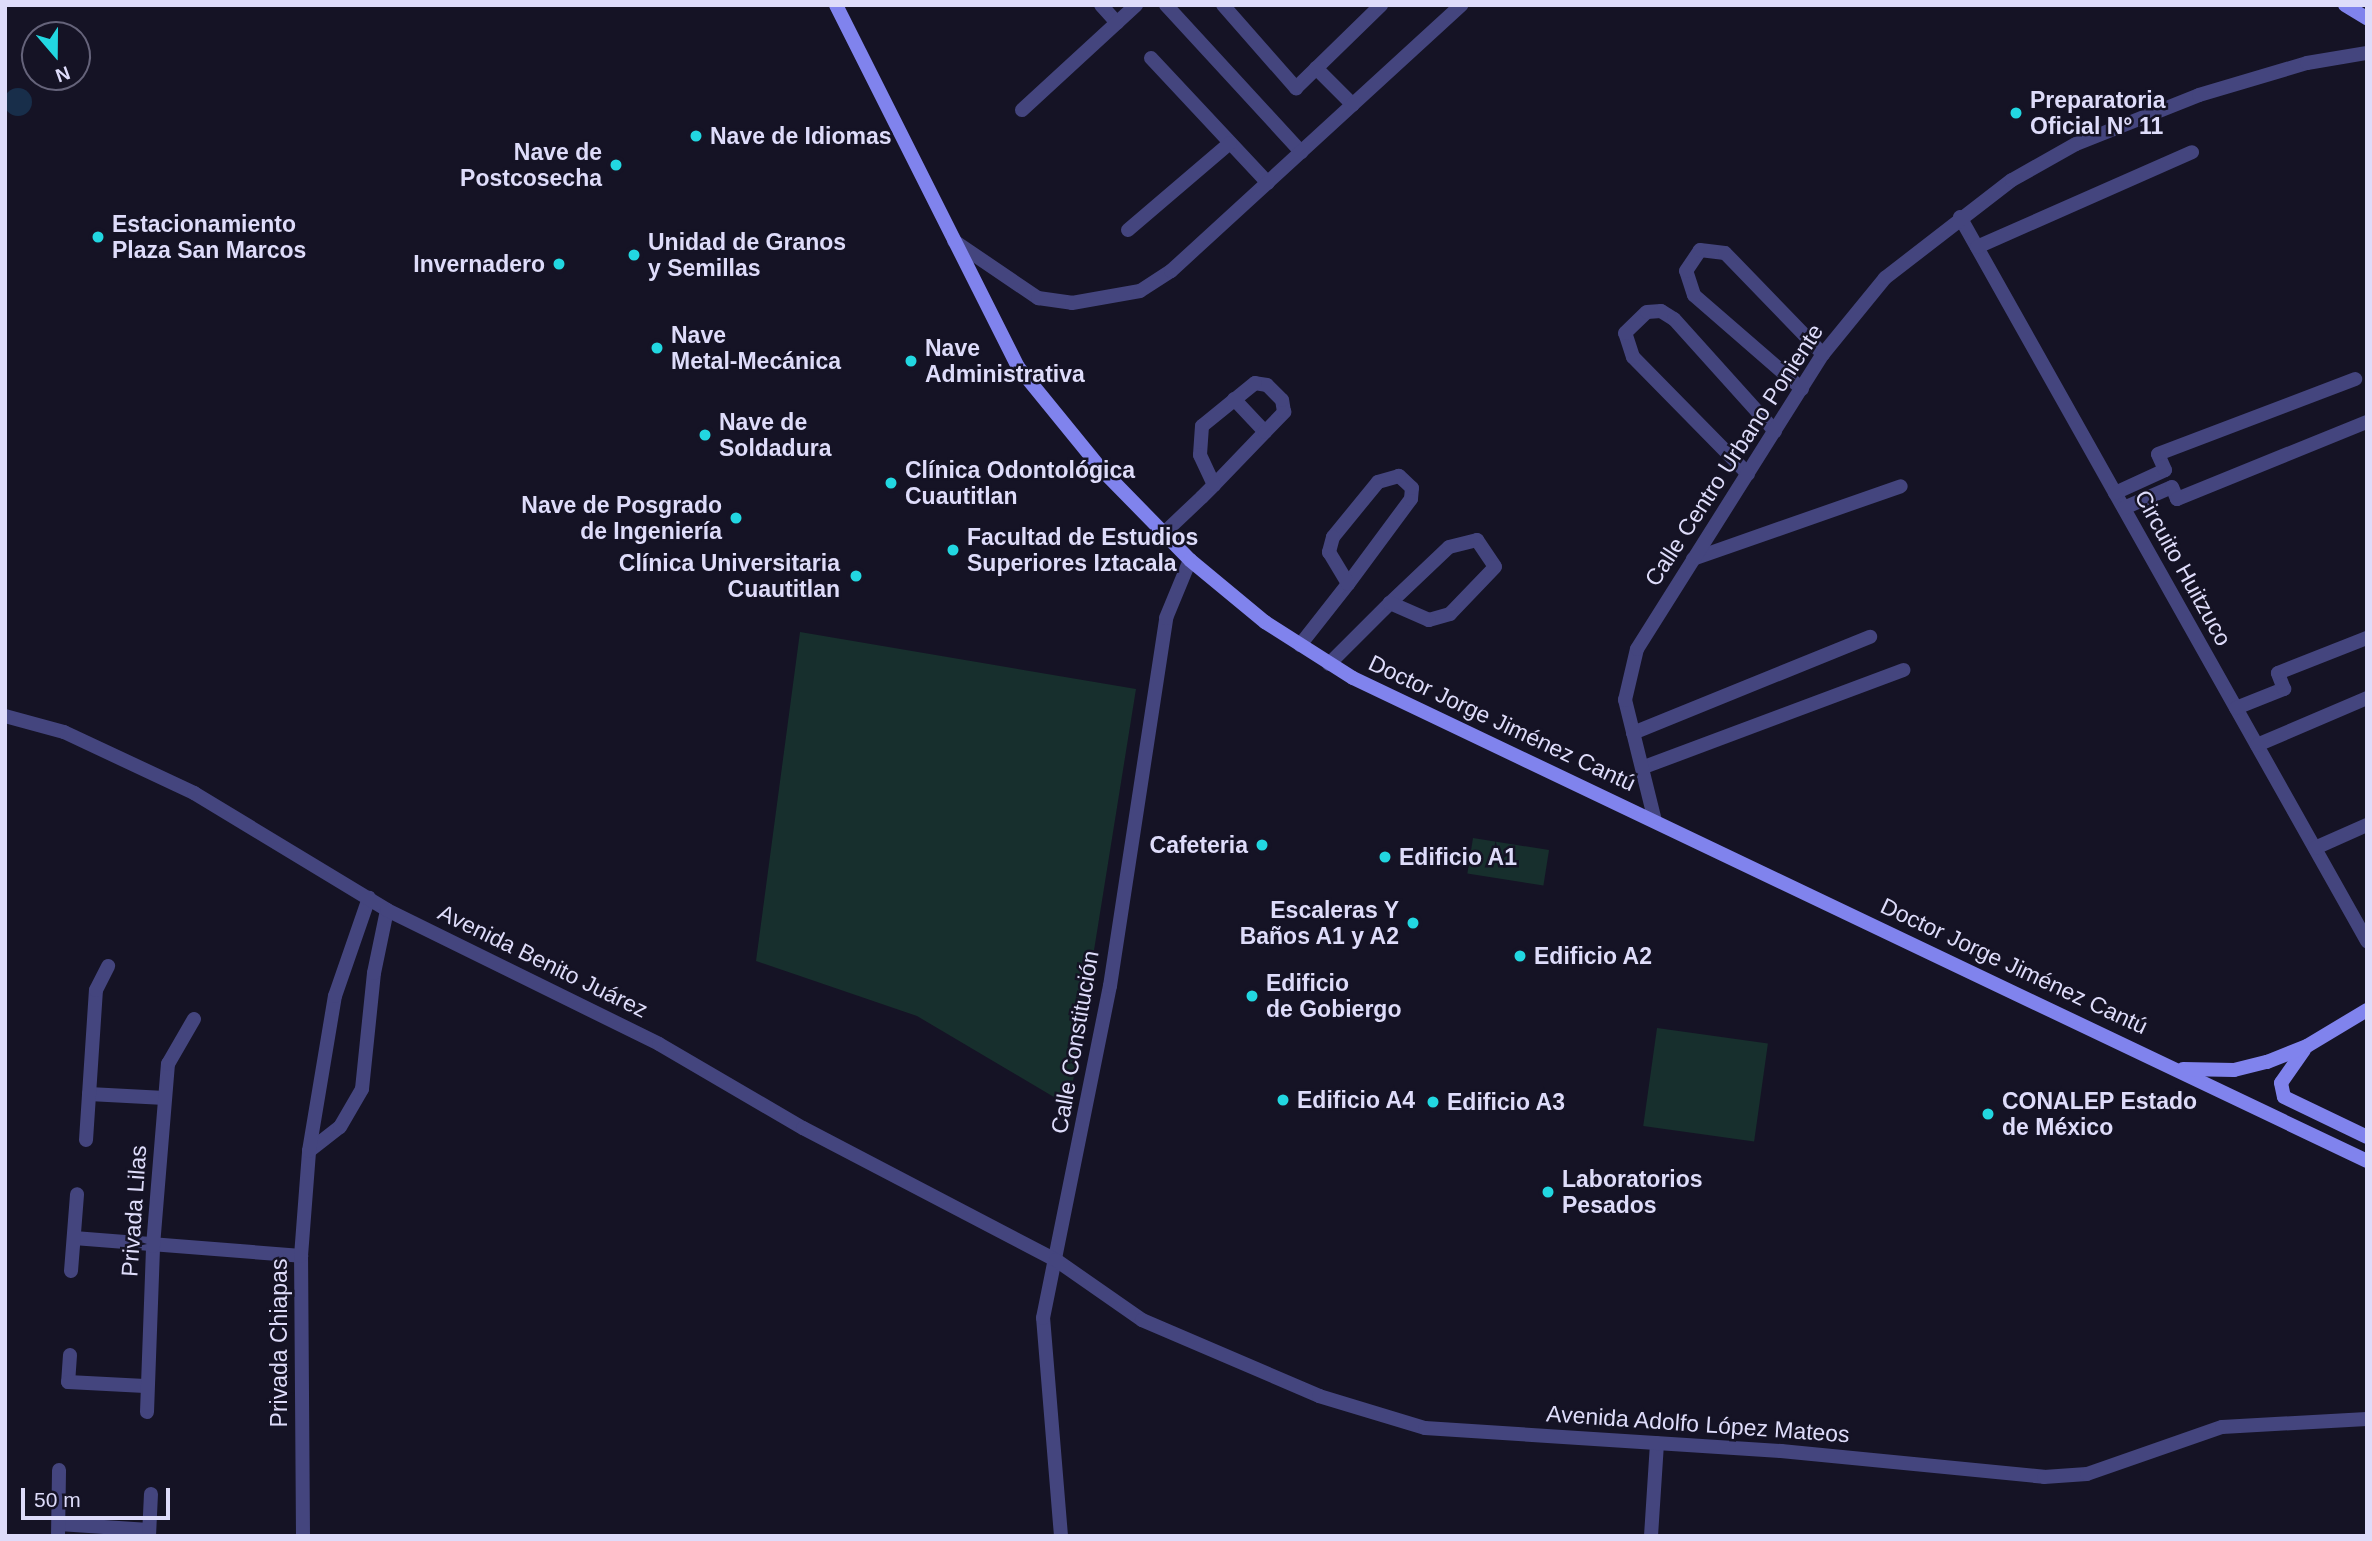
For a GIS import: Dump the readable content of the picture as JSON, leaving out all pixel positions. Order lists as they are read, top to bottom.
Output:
{
  "streets": {
    "main road": ["Doctor Jorge Jiménez Cantú"],
    "street": [
      "Calle Centro Urbano Poniente",
      "Circuito Huitzuco",
      "Avenida Benito Juárez",
      "Calle Constitución",
      "Privada Lilas",
      "Privada Chiapas",
      "Avenida Adolfo López Mateos"
    ]
  },
  "crossings": [
    ["Calle Centro Urbano Poniente", "Circuito Huitzuco"],
    ["Calle Centro Urbano Poniente", "Doctor Jorge Jiménez Cantú"],
    ["Doctor Jorge Jiménez Cantú", "Calle Constitución"],
    ["Avenida Benito Juárez", "Calle Constitución"],
    ["Avenida Benito Juárez", "Privada Chiapas"],
    ["Avenida Benito Juárez", "Avenida Adolfo López Mateos"],
    ["Calle Constitución", "Avenida Adolfo López Mateos"]
  ],
  "places": [
    "Preparatoria Oficial N° 11",
    "Nave de Idiomas",
    "Nave de Postcosecha",
    "Estacionamiento Plaza San Marcos",
    "Unidad de Granos y Semillas",
    "Invernadero",
    "Nave Metal-Mecánica",
    "Nave Administrativa",
    "Nave de Soldadura",
    "Clínica Odontológica Cuautitlan",
    "Nave de Posgrado de Ingeniería",
    "Facultad de Estudios Superiores Iztacala",
    "Clínica Universitaria Cuautitlan",
    "Cafeteria",
    "Edificio A1",
    "Escaleras Y Baños A1 y A2",
    "Edificio A2",
    "Edificio de Gobiergo",
    "Edificio A4",
    "Edificio A3",
    "CONALEP Estado de México",
    "Laboratorios Pesados"
  ],
  "scale_bar": "50 m",
  "north": "bottom"
}
